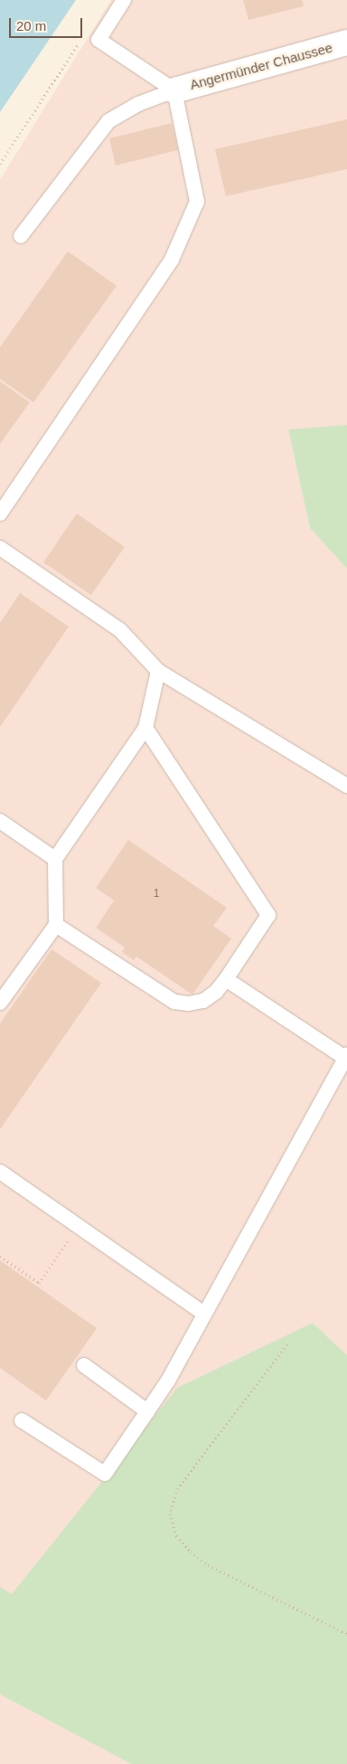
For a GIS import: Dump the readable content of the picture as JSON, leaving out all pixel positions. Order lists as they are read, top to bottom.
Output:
{
  "streets": {
    "street": ["Angermünder Chaussee"]
  },
  "house_numbers": ["1"],
  "scale_bar": "20 m"
}
